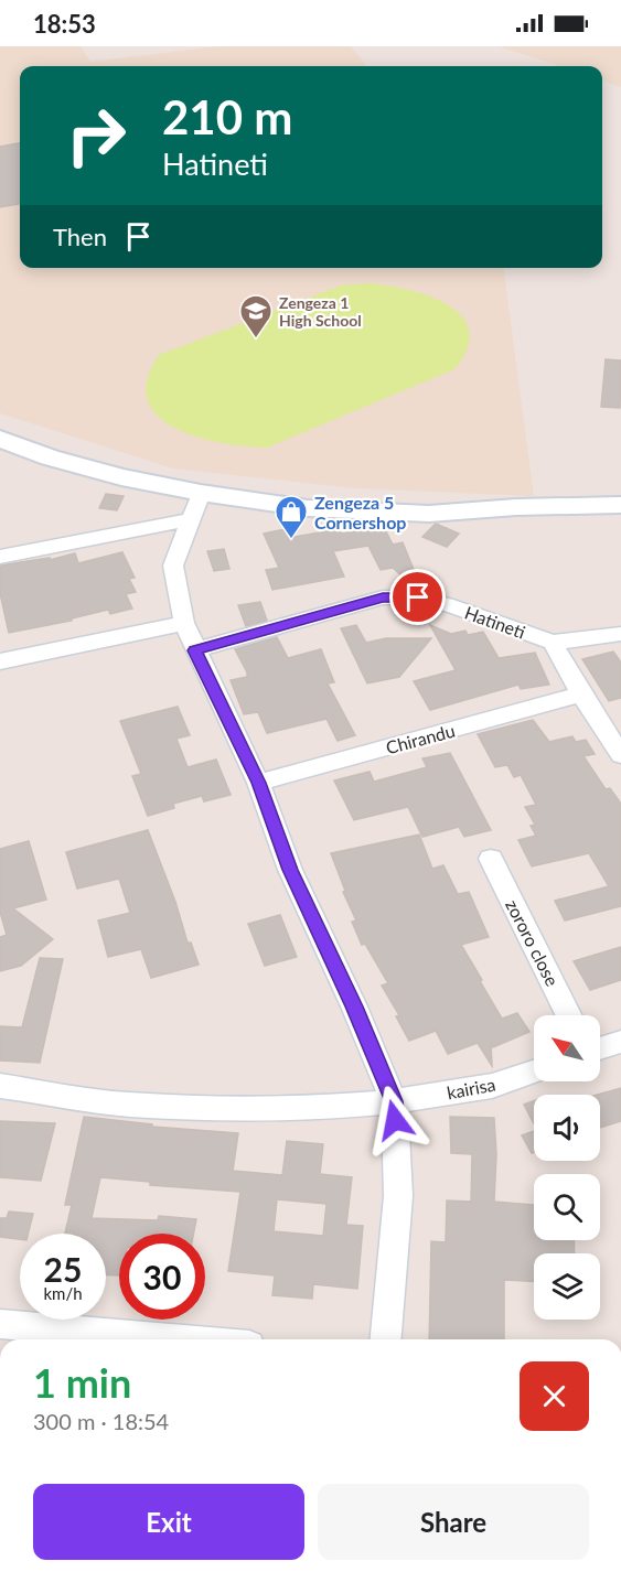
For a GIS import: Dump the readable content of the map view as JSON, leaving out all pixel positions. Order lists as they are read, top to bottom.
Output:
{
  "streets": {
    "street": [
      "Hatineti",
      "Chirandu",
      "zororo close",
      "kairisa"
    ]
  },
  "places": {
    "school or university": ["Zengeza 1 High School"],
    "shop": ["Zengeza 5 Cornershop"]
  },
  "north": "top left",
  "page": {
    "status": "18:53",
    "turn": ["210 m", "Hatineti"],
    "then": "Then",
    "speed": "25 km/h",
    "limit": "30",
    "heading": ["1 min", "300 m · 18:54"],
    "buttons": ["Exit", "Share"]
  }
}
